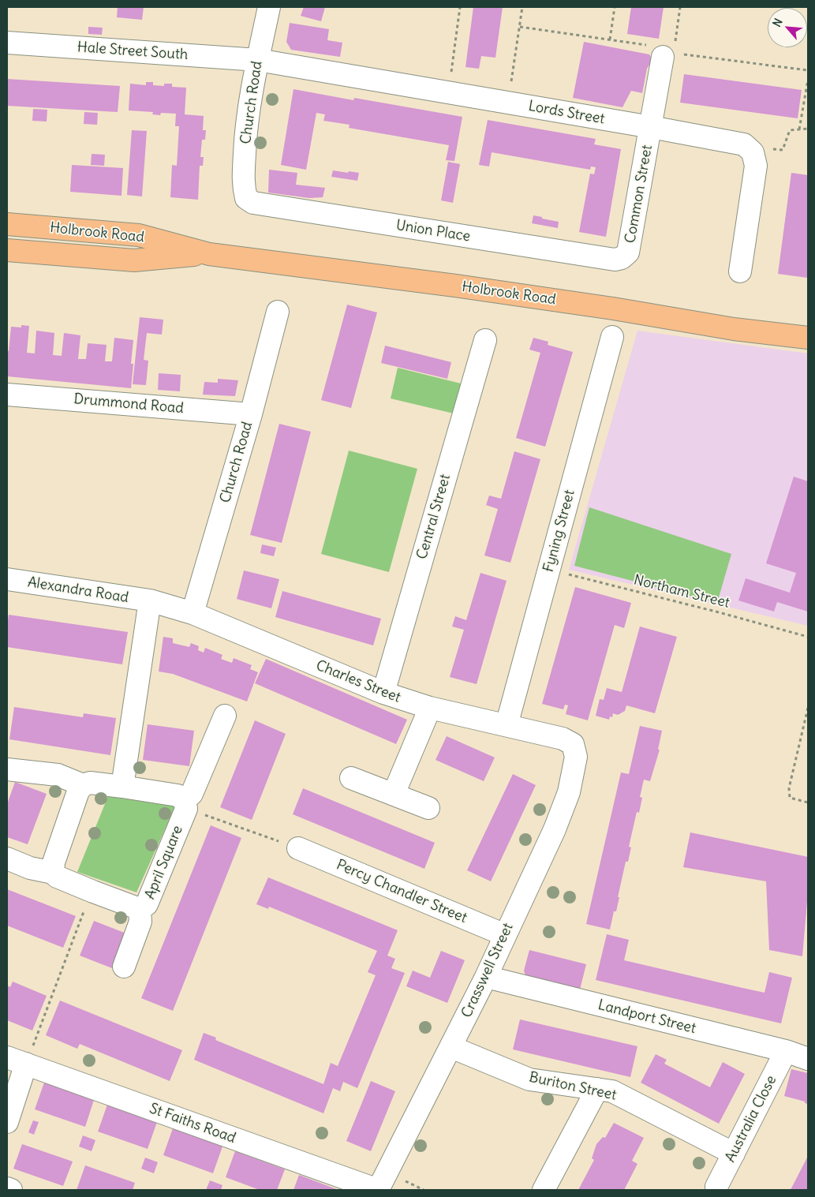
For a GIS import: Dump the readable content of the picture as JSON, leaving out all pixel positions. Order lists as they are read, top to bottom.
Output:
{
  "streets": {
    "main road": ["Holbrook Road"],
    "street": [
      "Hale Street South",
      "Church Road",
      "Lords Street",
      "Common Street",
      "Union Place",
      "Drummond Road",
      "Central Street",
      "Fyning Street",
      "Alexandra Road",
      "Charles Street",
      "April Square",
      "Percy Chandler Street",
      "Crasswell Street",
      "Landport Street",
      "Buriton Street",
      "Australia Close",
      "St Faiths Road"
    ],
    "path": ["Northam Street"]
  },
  "crossings": [
    ["Hale Street South", "Church Road"],
    ["Hale Street South", "Lords Street"],
    ["Church Road", "Lords Street"],
    ["Church Road", "Union Place"],
    ["Church Road", "Drummond Road"],
    ["Church Road", "Charles Street"],
    ["Lords Street", "Common Street"],
    ["Common Street", "Union Place"],
    ["Central Street", "Charles Street"],
    ["Fyning Street", "Northam Street"],
    ["Fyning Street", "Charles Street"],
    ["Alexandra Road", "Charles Street"],
    ["Charles Street", "Crasswell Street"],
    ["Percy Chandler Street", "Crasswell Street"],
    ["Crasswell Street", "Landport Street"],
    ["Crasswell Street", "Buriton Street"],
    ["Crasswell Street", "St Faiths Road"],
    ["Landport Street", "Australia Close"],
    ["Buriton Street", "Australia Close"]
  ],
  "north": "top left"
}
